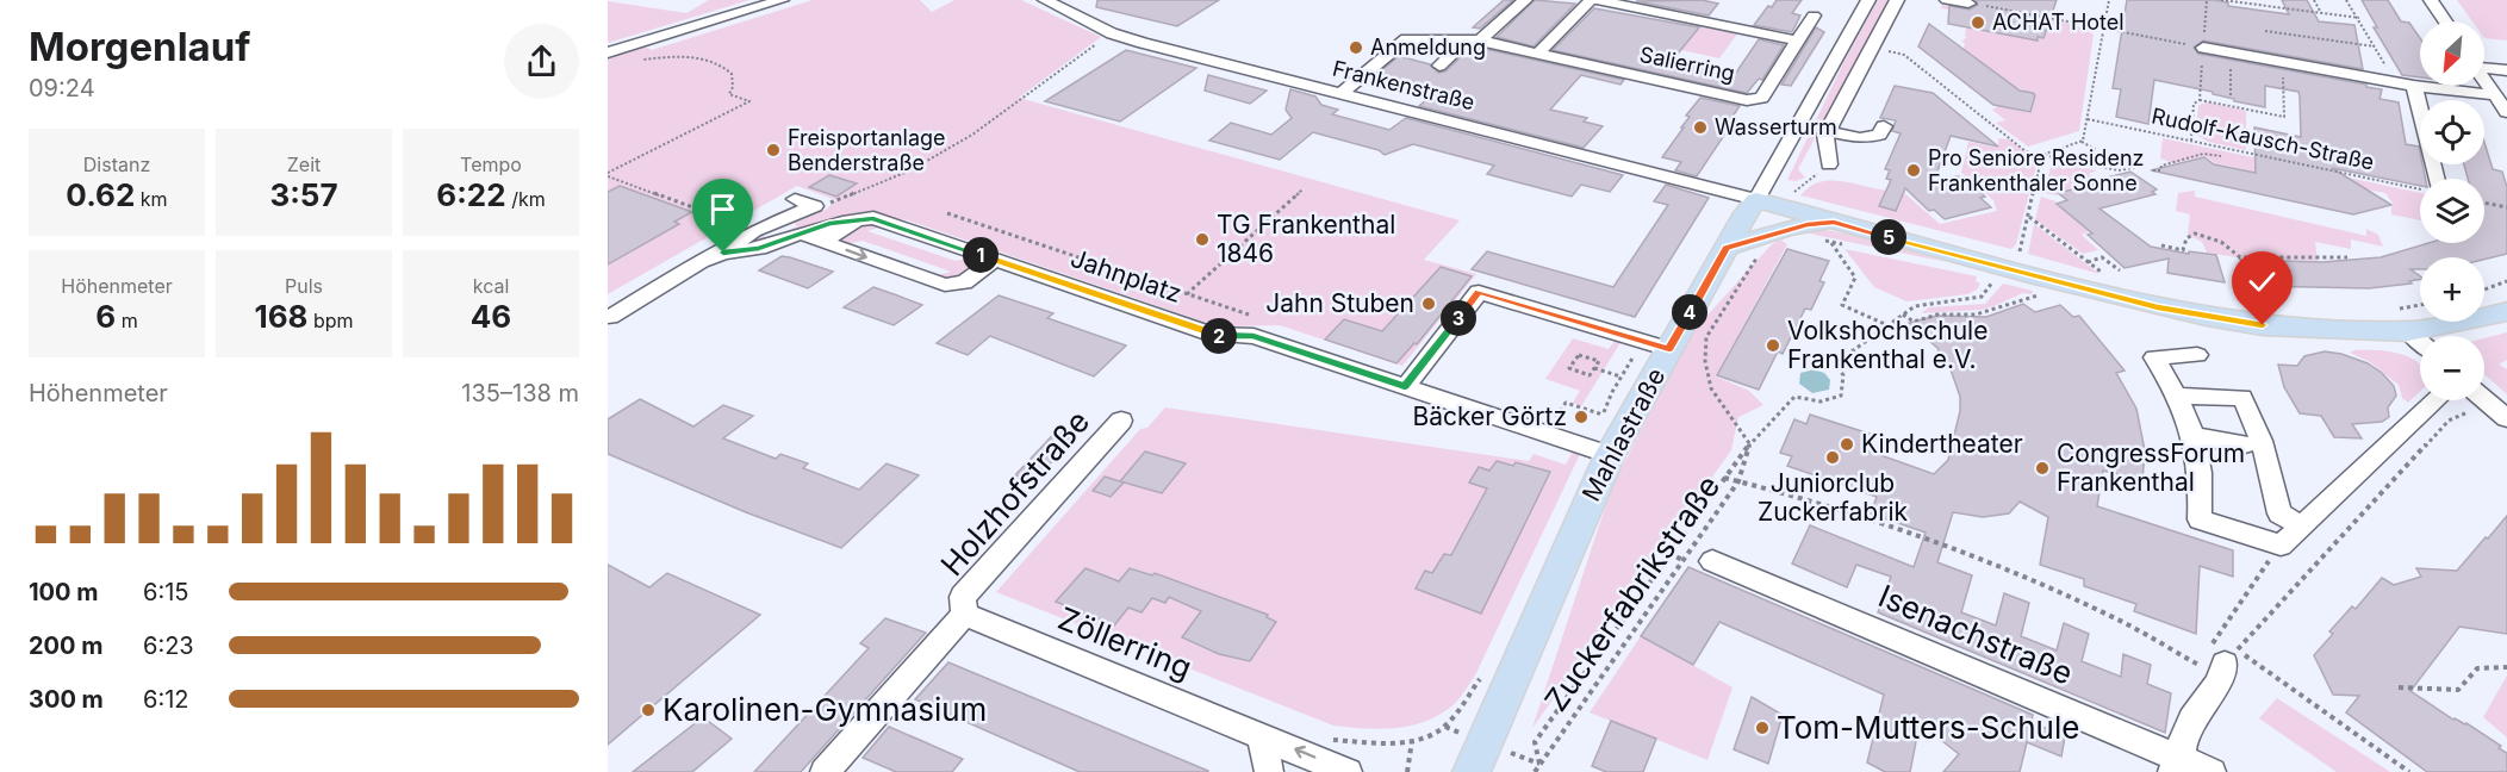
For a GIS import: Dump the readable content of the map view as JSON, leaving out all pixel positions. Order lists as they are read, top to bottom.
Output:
{
  "streets": {
    "main road": ["Mahlastraße"],
    "street": [
      "Salierring",
      "Frankenstraße",
      "Jahnplatz",
      "Holzhofstraße",
      "Isenachstraße",
      "Zöllerring"
    ],
    "path": ["Rudolf-Kausch-Straße", "Zuckerfabrikstraße"]
  },
  "crossings": [
    ["Salierring", "Frankenstraße"],
    ["Frankenstraße", "Mahlastraße"],
    ["Jahnplatz", "Mahlastraße"],
    ["Holzhofstraße", "Zöllerring"]
  ],
  "places": [
    "ACHAT Hotel",
    "Anmeldung",
    "Wasserturm",
    "Freisportanlage Benderstraße",
    "Pro Seniore Residenz Frankenthaler Sonne",
    "TG Frankenthal 1846",
    "Jahn Stuben",
    "Volkshochschule Frankenthal e.V.",
    "Bäcker Görtz",
    "Kindertheater",
    "Juniorclub Zuckerfabrik",
    "CongressForum Frankenthal",
    "Karolinen-Gymnasium",
    "Tom-Mutters-Schule"
  ],
  "north": "bottom left",
  "page": {
    "heading": ["Morgenlauf", "09:24"],
    "map_buttons": ["+", "−"],
    "stats": [
      ["Distanz", "0.62 km"],
      ["Zeit", "3:57"],
      ["Tempo", "6:22 /km"],
      ["Höhenmeter", "6 m"],
      ["Puls", "168 bpm"],
      ["kcal", "46"]
    ],
    "pins": [
      "5",
      "1",
      "4",
      "3",
      "2"
    ],
    "chart": ["Höhenmeter", "135–138 m"],
    "list": [
      {
        "name": "100 m",
        "note": "6:15"
      },
      {
        "name": "200 m",
        "note": "6:23"
      },
      {
        "name": "300 m",
        "note": "6:12"
      }
    ]
  }
}
